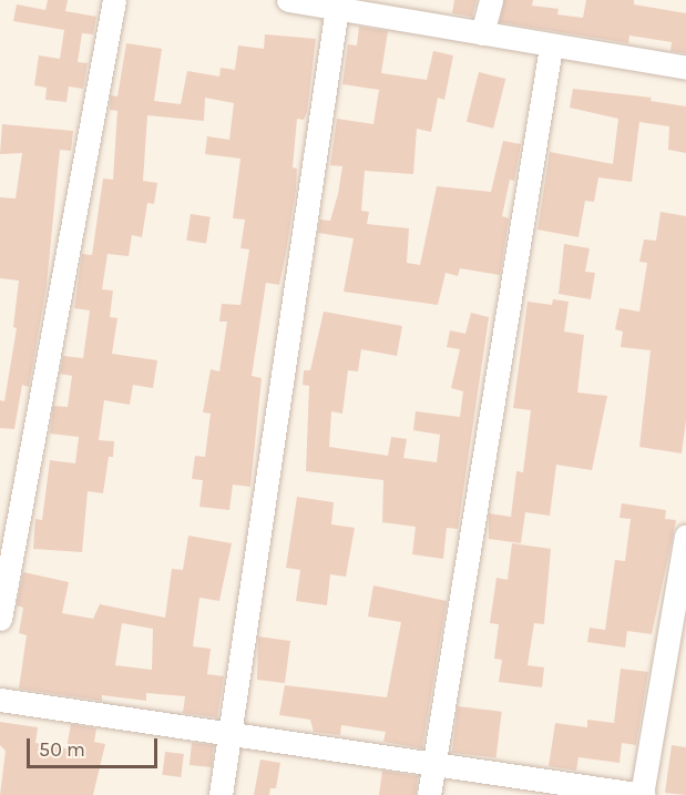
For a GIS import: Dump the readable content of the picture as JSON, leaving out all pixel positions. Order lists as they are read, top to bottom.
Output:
{
  "scale_bar": "50 m"
}
